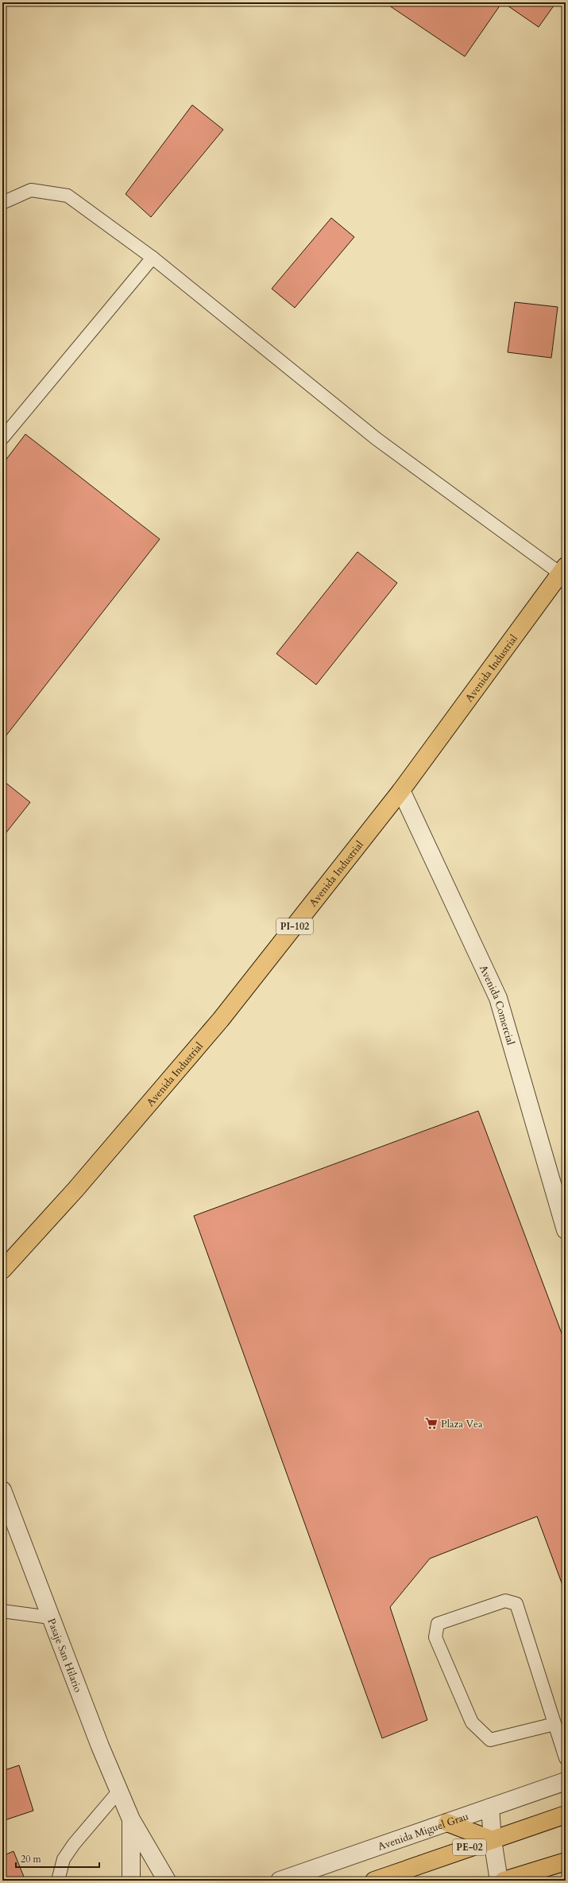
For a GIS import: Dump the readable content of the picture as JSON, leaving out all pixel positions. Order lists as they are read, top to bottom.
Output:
{
  "streets": {
    "main road": ["Avenida Industrial", "PI-102", "PE-02"],
    "street": ["Avenida Comercial", "Pasaje San Hilario", "Avenida Miguel Grau"]
  },
  "crossings": [
    ["Avenida Industrial", "Avenida Comercial"]
  ],
  "places": {
    "supermarket": ["Plaza Vea"]
  },
  "scale_bar": "20 m"
}
